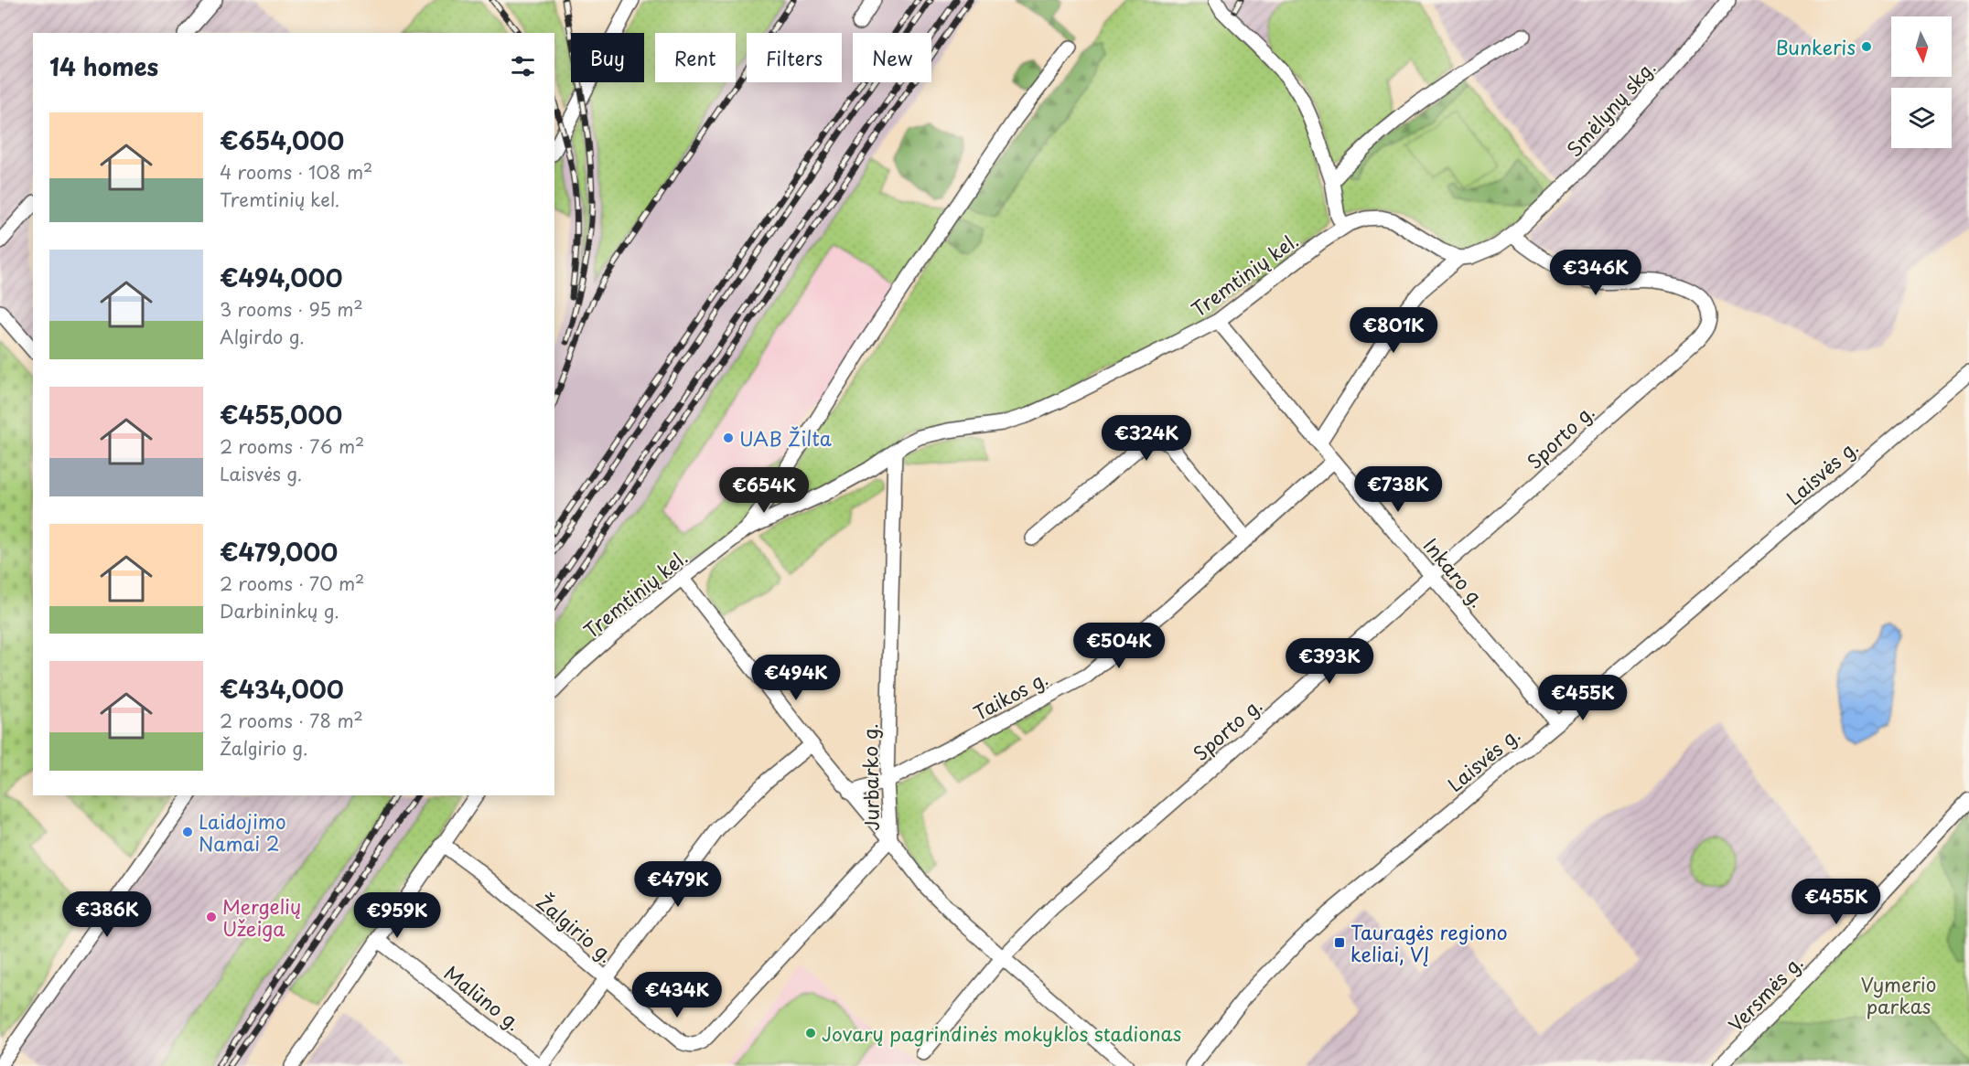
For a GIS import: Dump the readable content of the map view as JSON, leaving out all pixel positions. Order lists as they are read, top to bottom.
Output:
{
  "streets": {
    "street": [
      "Smėlynų skg.",
      "Tremtinių kel.",
      "Sporto g.",
      "Laisvės g.",
      "Inkaro g.",
      "Taikos g.",
      "Jurbarko g.",
      "Žalgirio g.",
      "Versmės g.",
      "Malūno g."
    ]
  },
  "crossings": [
    ["Smėlynų skg.", "Sporto g."],
    ["Tremtinių kel.", "Inkaro g."],
    ["Tremtinių kel.", "Jurbarko g."],
    ["Sporto g.", "Inkaro g."],
    ["Sporto g.", "Jurbarko g."],
    ["Laisvės g.", "Inkaro g."],
    ["Inkaro g.", "Taikos g."],
    ["Taikos g.", "Jurbarko g."],
    ["Jurbarko g.", "Žalgirio g."]
  ],
  "parks": ["Vymerio parkas"],
  "places": {
    "other": [
      "Bunkeris",
      "UAB Žilta",
      "Laidojimo Namai 2",
      "Mergelių Užeiga",
      "Jovarų pagrindinės mokyklos stadionas"
    ],
    "transit": ["Tauragės regiono keliai, VĮ"]
  },
  "north": "bottom",
  "page": {
    "chip": [
      "Buy",
      "Rent",
      "Filters",
      "New"
    ],
    "heading": "14 homes",
    "list": [
      {
        "name": "€654,000",
        "note": "4 rooms · 108 m² · Tremtinių kel."
      },
      {
        "name": "€494,000",
        "note": "3 rooms · 95 m² · Algirdo g."
      },
      {
        "name": "€455,000",
        "note": "2 rooms · 76 m² · Laisvės g."
      },
      {
        "name": "€479,000",
        "note": "2 rooms · 70 m² · Darbininkų g."
      },
      {
        "name": "€434,000",
        "note": "2 rooms · 78 m² · Žalgirio g."
      }
    ],
    "price": [
      "€346K",
      "€801K",
      "€324K",
      "€738K",
      "€654K",
      "€504K",
      "€393K",
      "€494K",
      "€455K",
      "€479K",
      "€455K",
      "€386K",
      "€959K",
      "€434K"
    ]
  }
}
